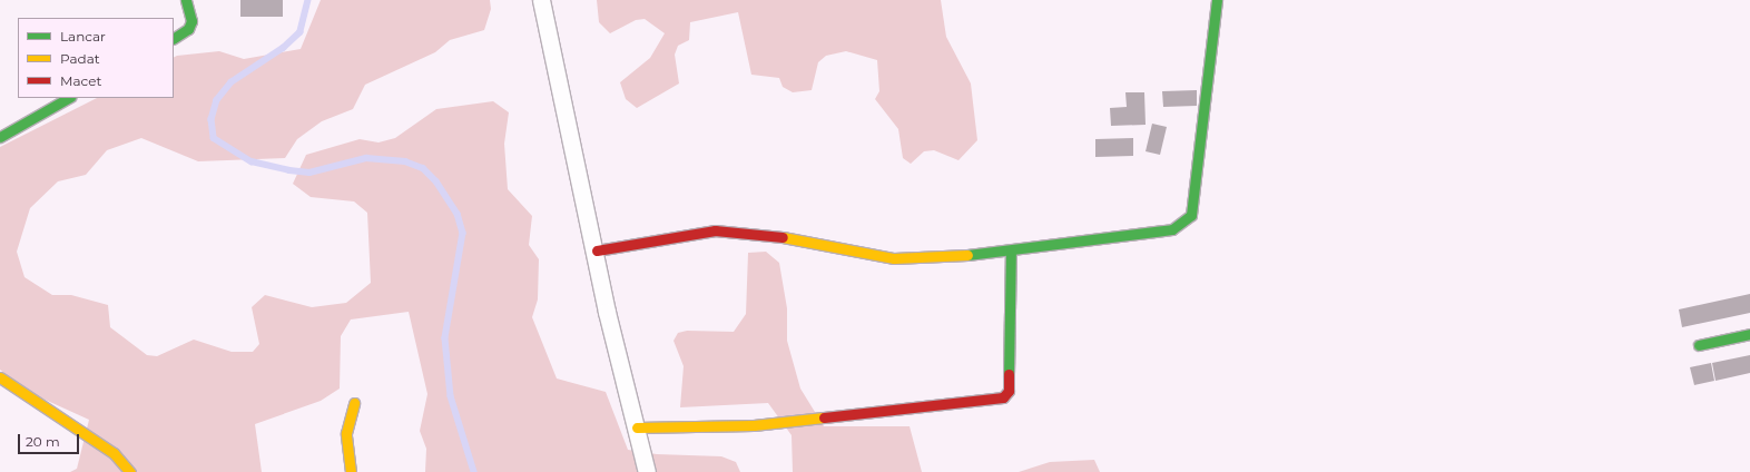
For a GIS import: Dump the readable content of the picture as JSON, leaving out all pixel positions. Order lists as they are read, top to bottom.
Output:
{
  "legend": ["Lancar", "Padat", "Macet"],
  "scale_bar": "20 m"
}
